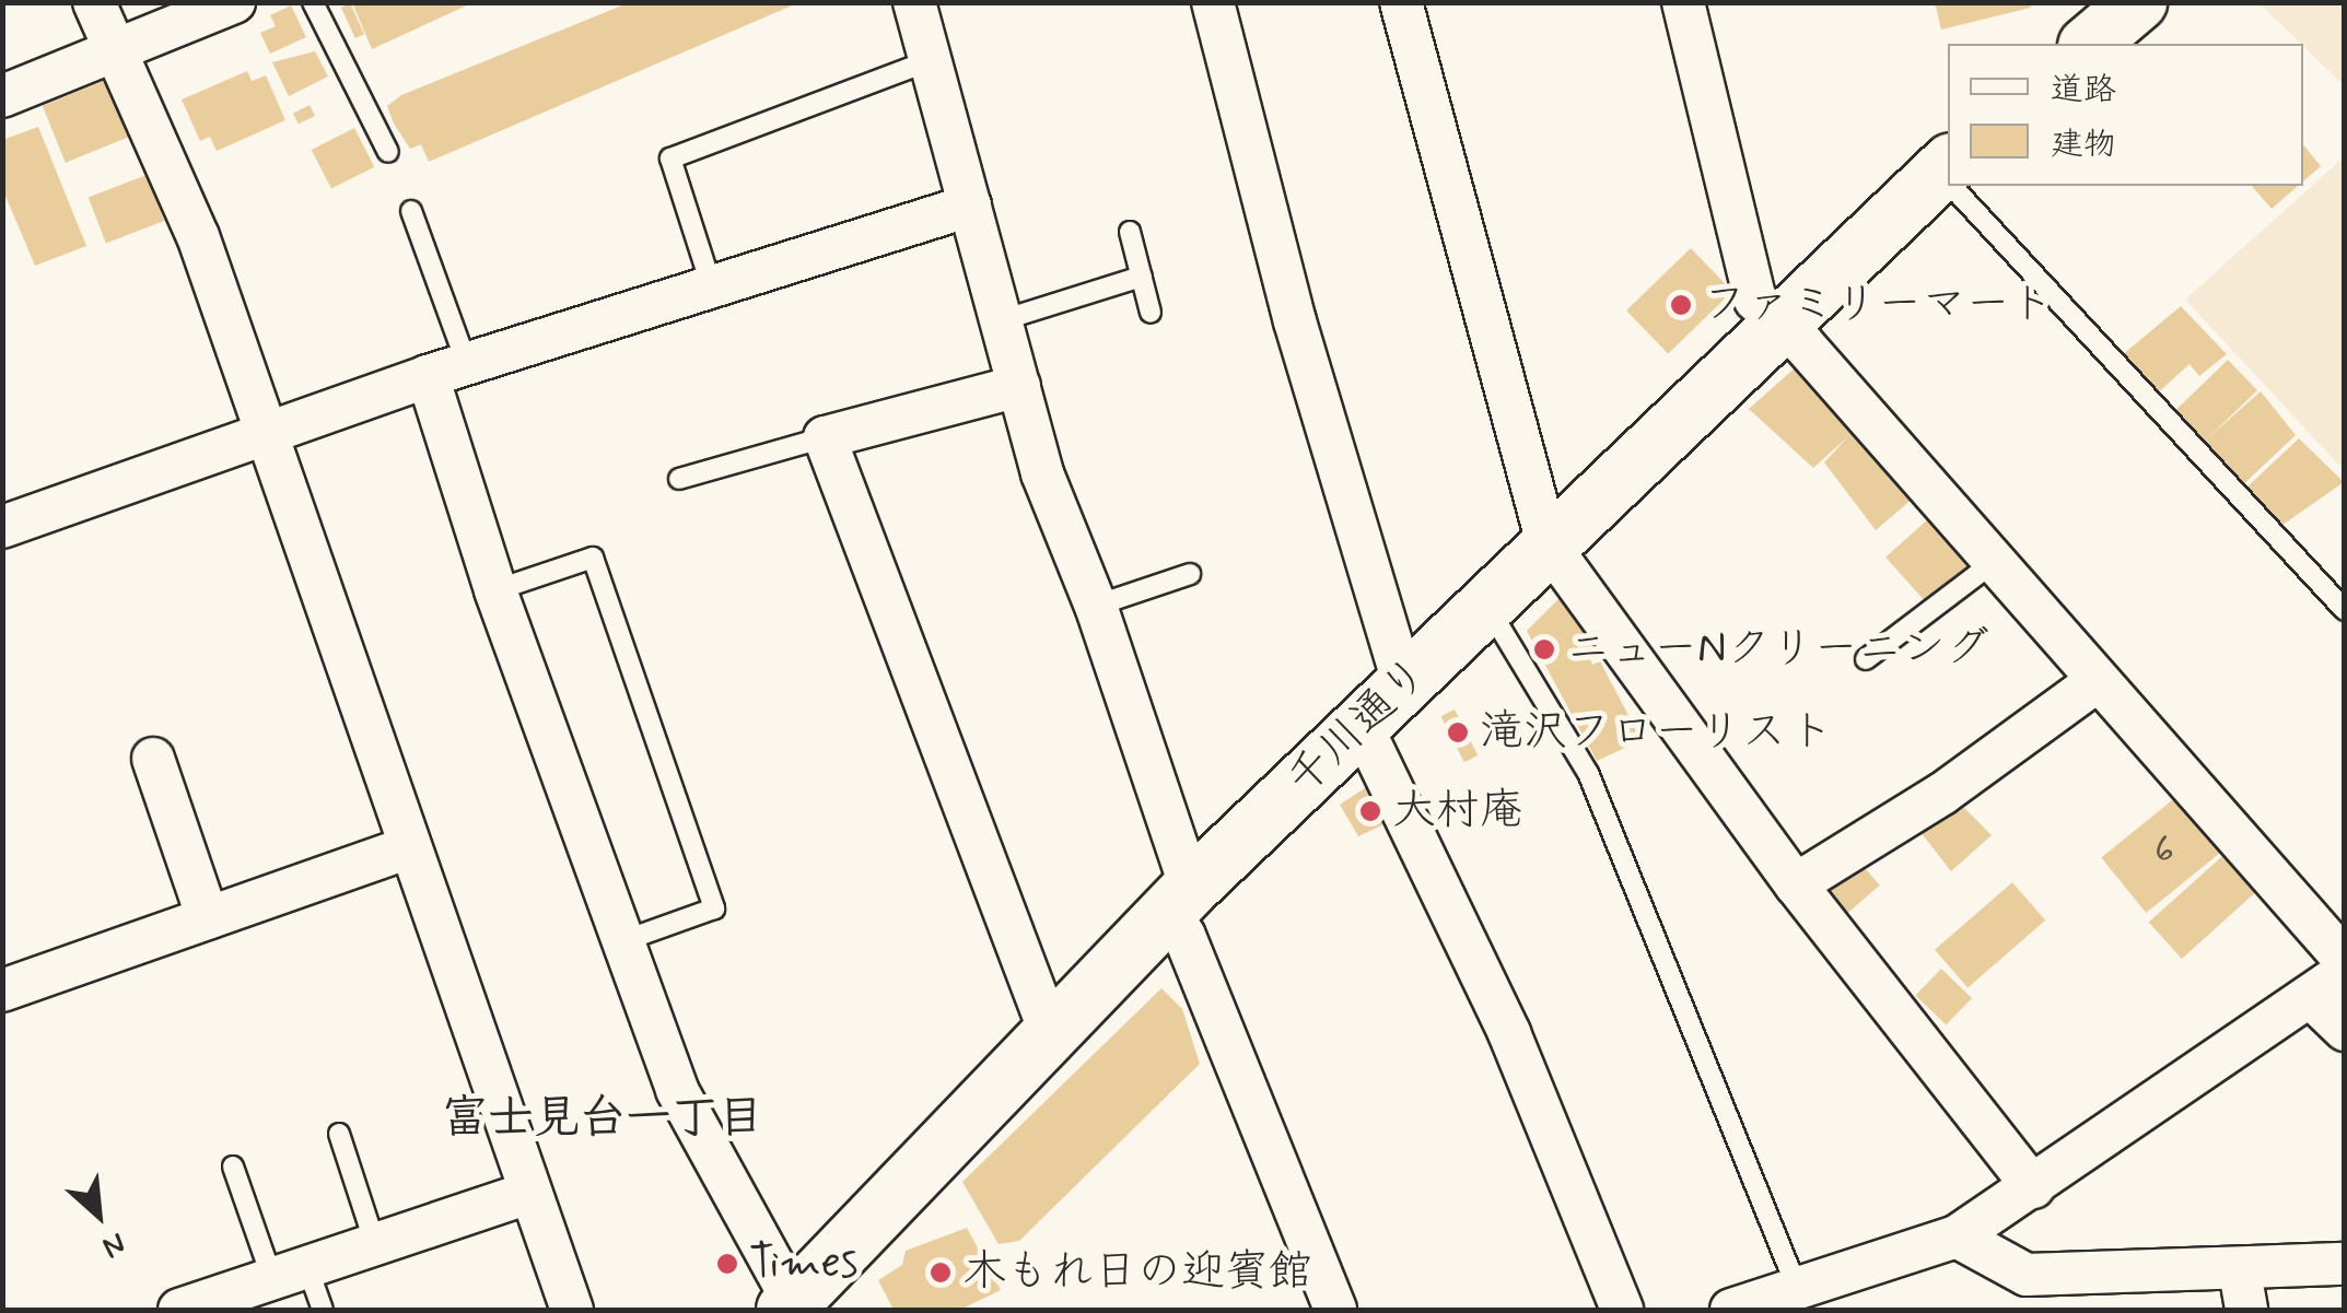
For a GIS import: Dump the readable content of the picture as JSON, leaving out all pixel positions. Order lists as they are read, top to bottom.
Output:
{
  "streets": {
    "main road": ["千川通り"]
  },
  "districts": ["富士見台一丁目"],
  "places": [
    "ファミリーマート",
    "ニューNクリーニング",
    "滝沢フローリスト",
    "大村庵",
    "Times",
    "木もれ日の迎賓館"
  ],
  "house_numbers": ["6"],
  "legend": ["道路", "建物"],
  "north": "bottom right"
}
